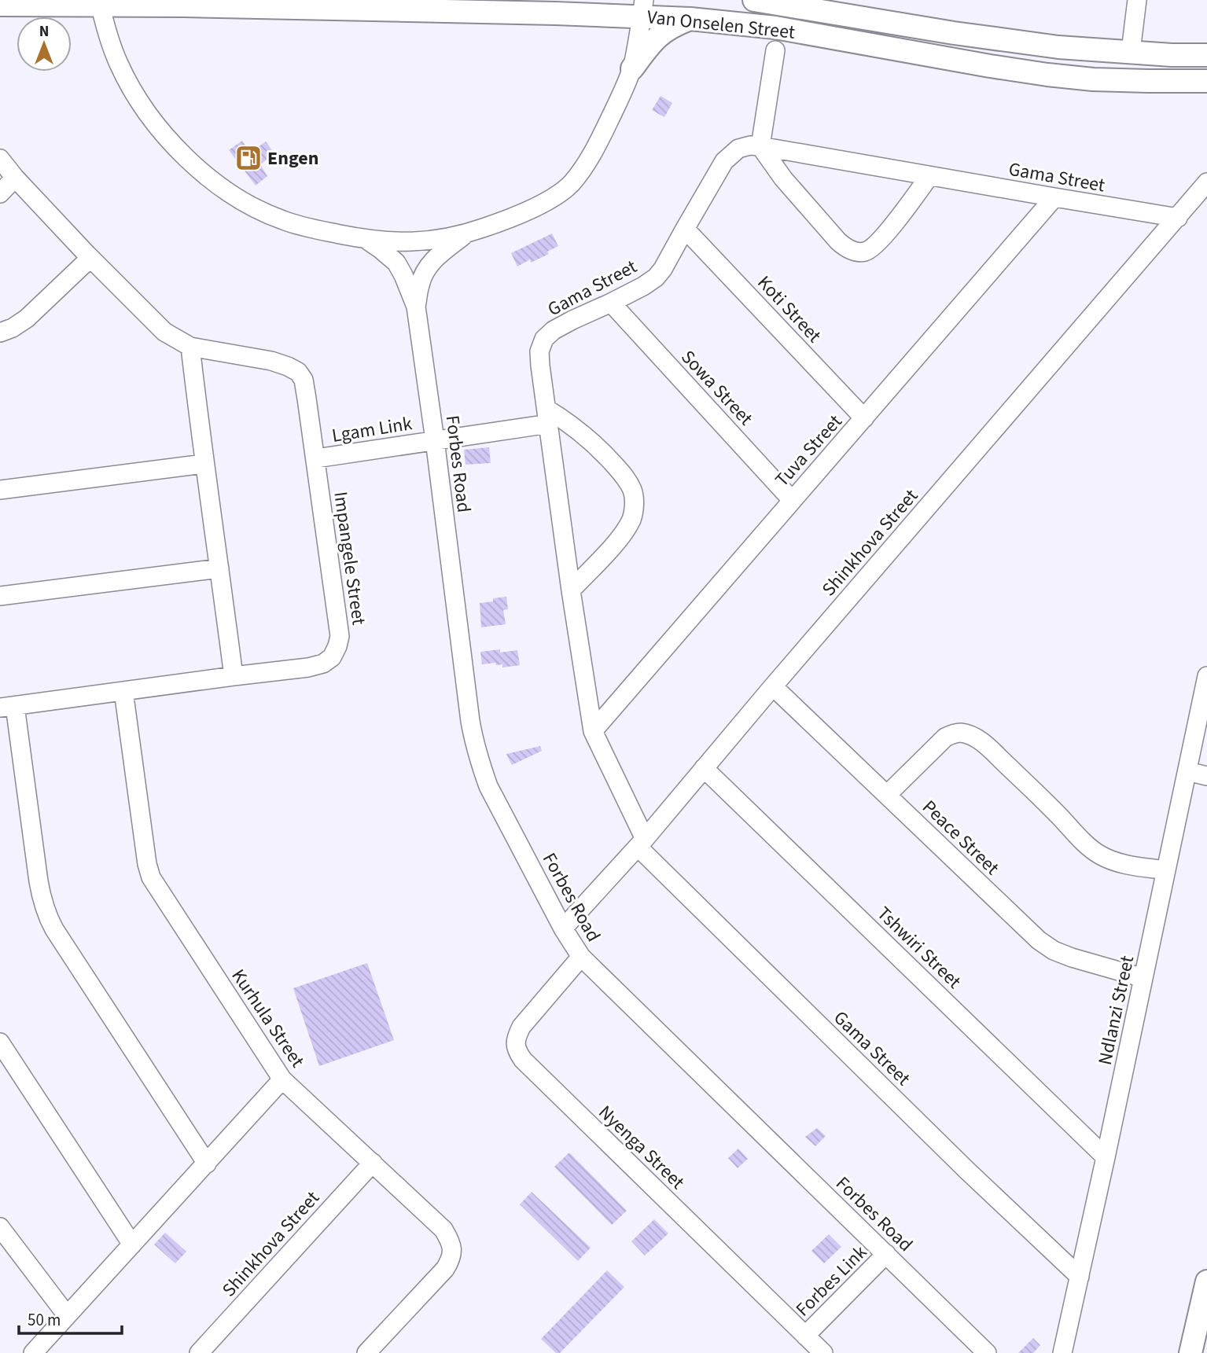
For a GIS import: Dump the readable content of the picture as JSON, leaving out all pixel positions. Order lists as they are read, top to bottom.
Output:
{
  "streets": {
    "main road": ["Van Onselen Street"],
    "street": [
      "Gama Street",
      "Koti Street",
      "Sowa Street",
      "Lgam Link",
      "Tuva Street",
      "Forbes Road",
      "Shinkhova Street",
      "Impangele Street",
      "Peace Street",
      "Tshwiri Street",
      "Ndlanzi Street",
      "Kurhula Street",
      "Nyenga Street",
      "Forbes Link"
    ]
  },
  "crossings": [
    ["Gama Street", "Koti Street"],
    ["Gama Street", "Sowa Street"],
    ["Gama Street", "Lgam Link"],
    ["Gama Street", "Tuva Street"],
    ["Gama Street", "Shinkhova Street"],
    ["Gama Street", "Ndlanzi Street"],
    ["Koti Street", "Tuva Street"],
    ["Sowa Street", "Tuva Street"],
    ["Lgam Link", "Forbes Road"],
    ["Lgam Link", "Impangele Street"],
    ["Forbes Road", "Shinkhova Street"],
    ["Forbes Road", "Nyenga Street"],
    ["Forbes Road", "Forbes Link"],
    ["Shinkhova Street", "Peace Street"],
    ["Shinkhova Street", "Tshwiri Street"],
    ["Shinkhova Street", "Kurhula Street"],
    ["Impangele Street", "Kurhula Street"],
    ["Peace Street", "Ndlanzi Street"],
    ["Tshwiri Street", "Ndlanzi Street"],
    ["Nyenga Street", "Forbes Link"]
  ],
  "places": {
    "fuel station": ["Engen"]
  },
  "scale_bar": "50 m",
  "north": "top"
}
